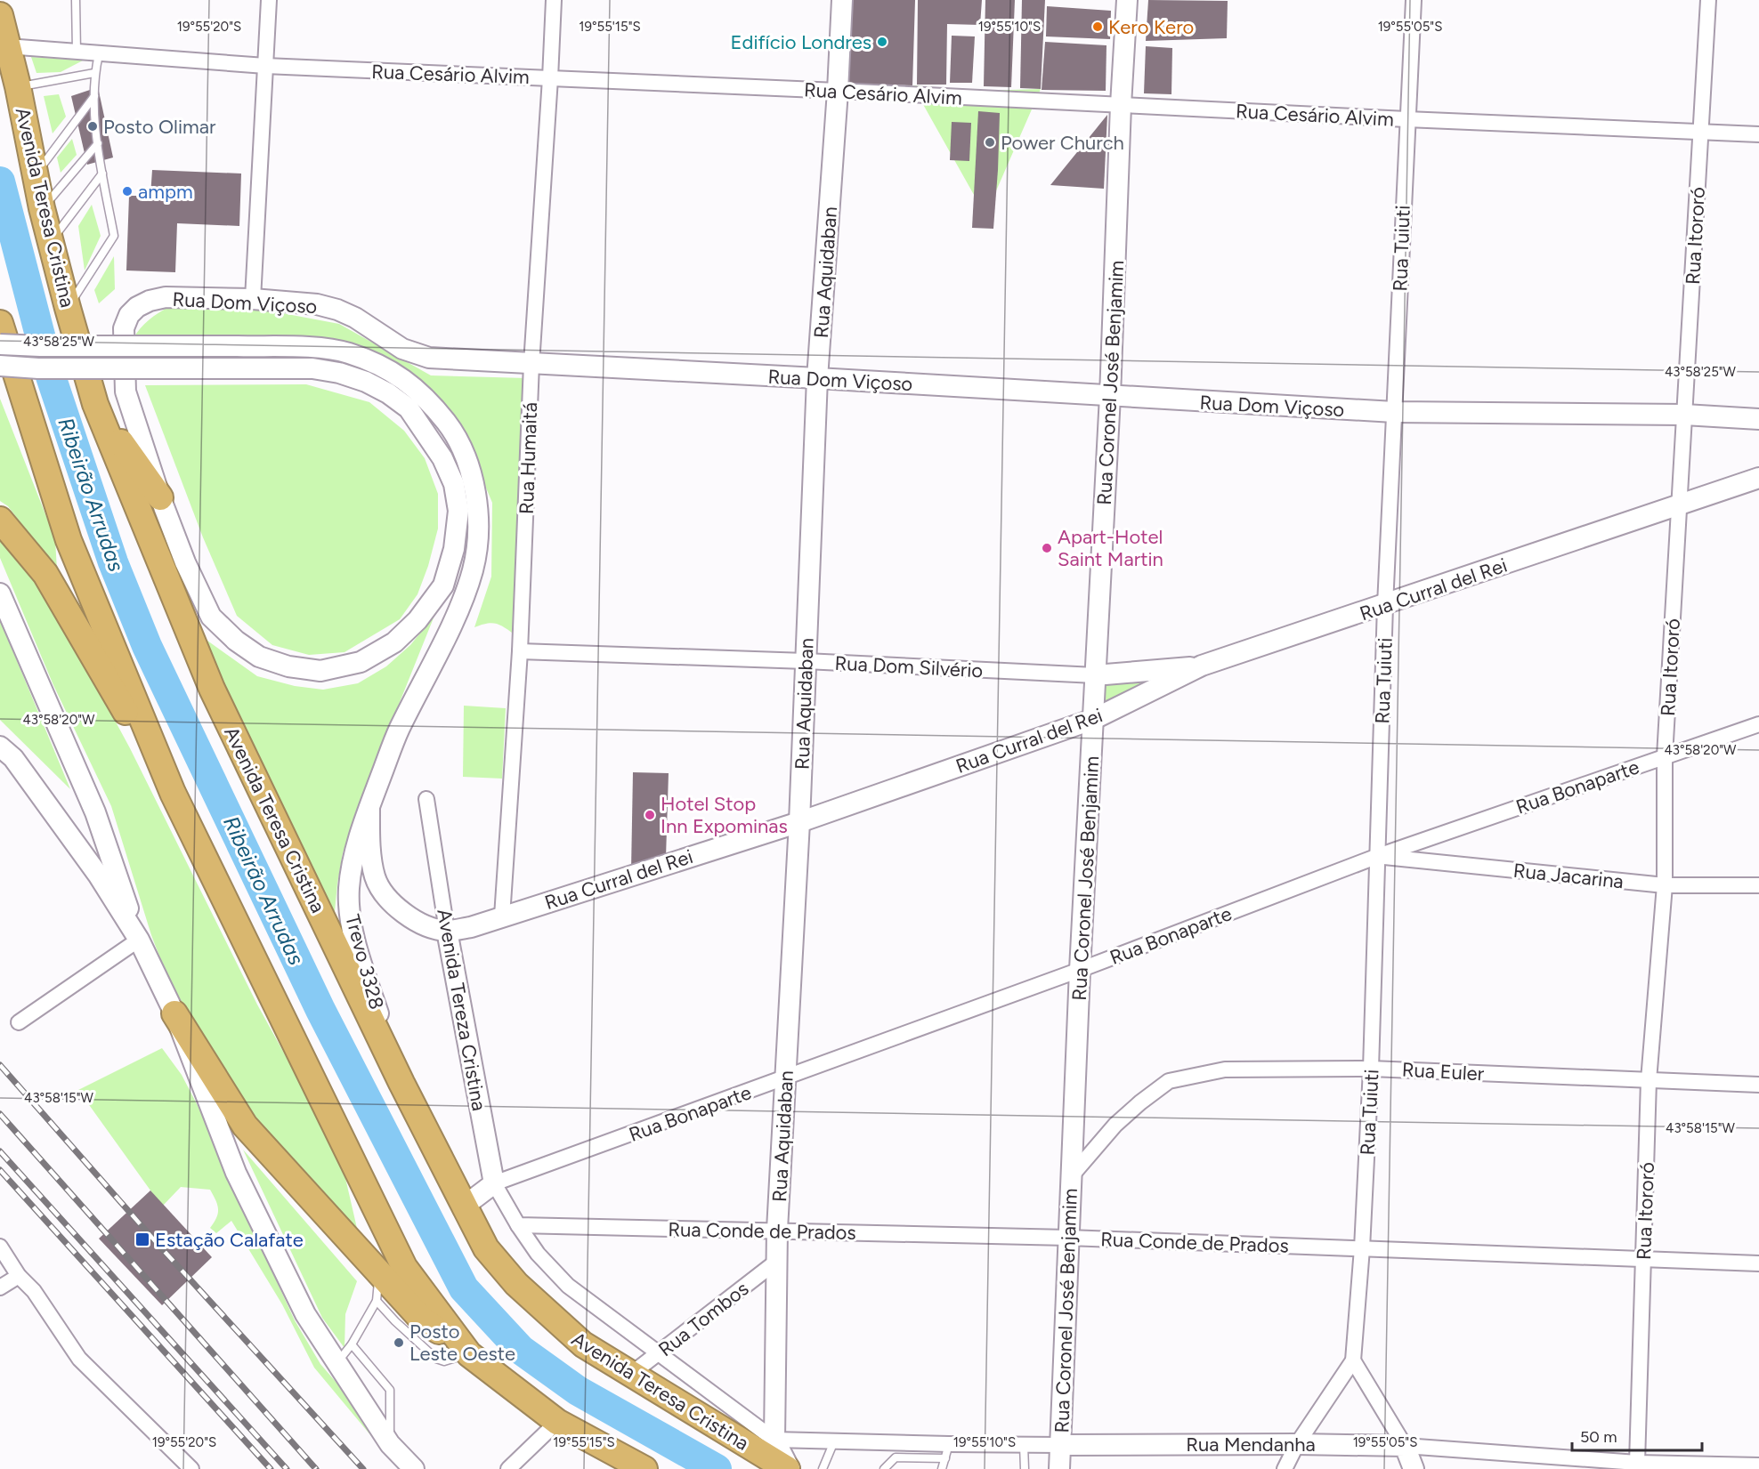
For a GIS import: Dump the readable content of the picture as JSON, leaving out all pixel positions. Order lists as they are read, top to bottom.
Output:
{
  "streets": {
    "highway": ["Avenida Teresa Cristina"],
    "street": [
      "Rua Cesário Alvim",
      "Rua Itororó",
      "Rua Tuiuti",
      "Rua Aquidaban",
      "Rua Dom Viçoso",
      "Rua Coronel José Benjamim",
      "Rua Humaitá",
      "Rua Curral del Rei",
      "Rua Dom Silvério",
      "Rua Bonaparte",
      "Rua Jacarina",
      "Trevo 3328",
      "Avenida Tereza Cristina",
      "Rua Euler",
      "Rua Conde de Prados",
      "Rua Tombos",
      "Rua Mendanha"
    ]
  },
  "crossings": [
    ["Rua Cesário Alvim", "Avenida Teresa Cristina"],
    ["Rua Cesário Alvim", "Rua Itororó"],
    ["Rua Cesário Alvim", "Rua Tuiuti"],
    ["Rua Cesário Alvim", "Rua Aquidaban"],
    ["Rua Cesário Alvim", "Rua Coronel José Benjamim"],
    ["Rua Cesário Alvim", "Rua Humaitá"],
    ["Avenida Teresa Cristina", "Rua Aquidaban"],
    ["Avenida Teresa Cristina", "Trevo 3328"],
    ["Avenida Teresa Cristina", "Rua Tombos"],
    ["Rua Itororó", "Rua Dom Viçoso"],
    ["Rua Itororó", "Rua Curral del Rei"],
    ["Rua Itororó", "Rua Bonaparte"],
    ["Rua Itororó", "Rua Jacarina"],
    ["Rua Itororó", "Rua Euler"],
    ["Rua Itororó", "Rua Conde de Prados"],
    ["Rua Itororó", "Rua Mendanha"],
    ["Rua Tuiuti", "Rua Dom Viçoso"],
    ["Rua Tuiuti", "Rua Curral del Rei"],
    ["Rua Tuiuti", "Rua Bonaparte"],
    ["Rua Tuiuti", "Rua Jacarina"],
    ["Rua Tuiuti", "Rua Euler"],
    ["Rua Tuiuti", "Rua Conde de Prados"],
    ["Rua Aquidaban", "Rua Dom Viçoso"],
    ["Rua Aquidaban", "Rua Curral del Rei"],
    ["Rua Aquidaban", "Rua Dom Silvério"],
    ["Rua Aquidaban", "Rua Bonaparte"],
    ["Rua Aquidaban", "Rua Conde de Prados"],
    ["Rua Aquidaban", "Rua Tombos"],
    ["Rua Aquidaban", "Rua Mendanha"],
    ["Rua Dom Viçoso", "Rua Coronel José Benjamim"],
    ["Rua Dom Viçoso", "Rua Humaitá"],
    ["Rua Coronel José Benjamim", "Rua Curral del Rei"],
    ["Rua Coronel José Benjamim", "Rua Dom Silvério"],
    ["Rua Coronel José Benjamim", "Rua Bonaparte"],
    ["Rua Coronel José Benjamim", "Rua Euler"],
    ["Rua Coronel José Benjamim", "Rua Conde de Prados"],
    ["Rua Coronel José Benjamim", "Rua Mendanha"],
    ["Rua Humaitá", "Rua Curral del Rei"],
    ["Rua Humaitá", "Rua Dom Silvério"],
    ["Rua Curral del Rei", "Rua Dom Silvério"],
    ["Rua Curral del Rei", "Trevo 3328"],
    ["Rua Curral del Rei", "Avenida Tereza Cristina"],
    ["Rua Bonaparte", "Rua Jacarina"],
    ["Rua Bonaparte", "Avenida Tereza Cristina"]
  ],
  "water": ["Ribeirão Arrudas"],
  "places": {
    "other": [
      "Kero Kero",
      "Edifício Londres",
      "Posto Olimar",
      "Power Church",
      "ampm",
      "Apart-Hotel Saint Martin",
      "Hotel Stop Inn Expominas",
      "Posto Leste Oeste"
    ],
    "transit": ["Estação Calafate"]
  },
  "scale_bar": "50 m",
  "coordinates": [
    "19°55'20\"S",
    "19°55'15\"S",
    "19°55'10\"S",
    "19°55'05\"S",
    "43°58'25\"W",
    "43°58'20\"W",
    "43°58'15\"W"
  ]
}
